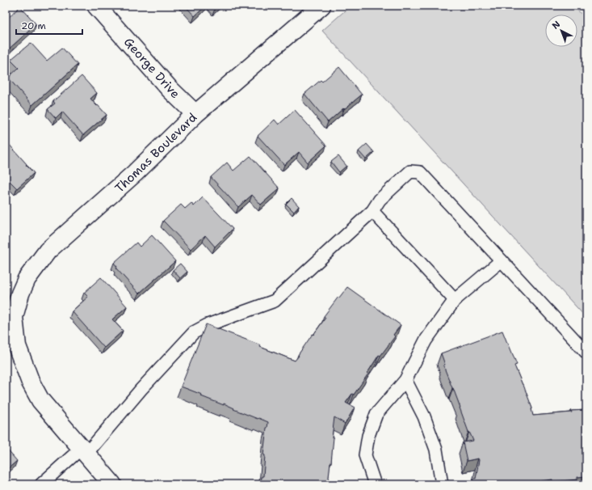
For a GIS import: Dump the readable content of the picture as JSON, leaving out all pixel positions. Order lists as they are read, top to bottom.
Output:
{
  "streets": {
    "street": ["George Drive", "Thomas Boulevard"]
  },
  "crossings": [
    ["George Drive", "Thomas Boulevard"]
  ],
  "scale_bar": "20 m",
  "north": "top left"
}
